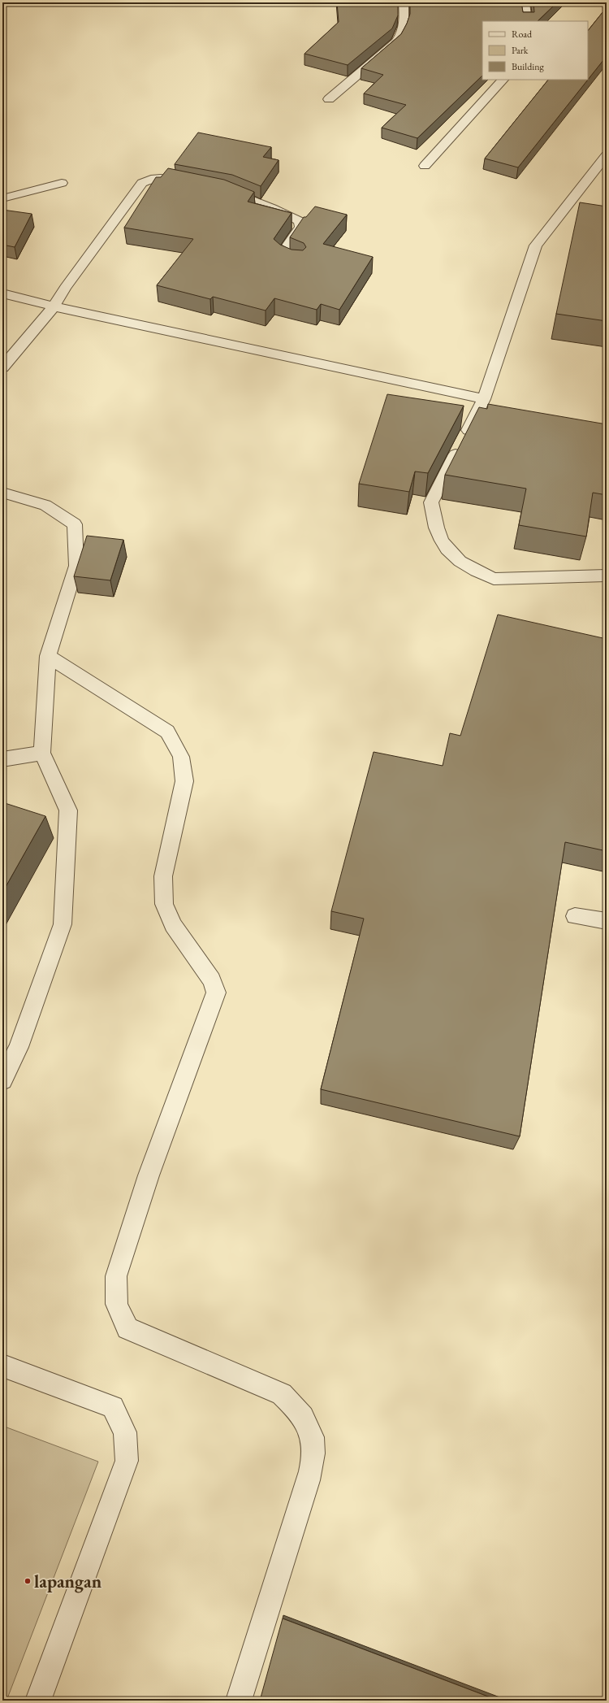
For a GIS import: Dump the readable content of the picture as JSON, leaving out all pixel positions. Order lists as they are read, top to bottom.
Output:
{
  "places": ["lapangan"],
  "legend": ["Road", "Park", "Building"]
}
